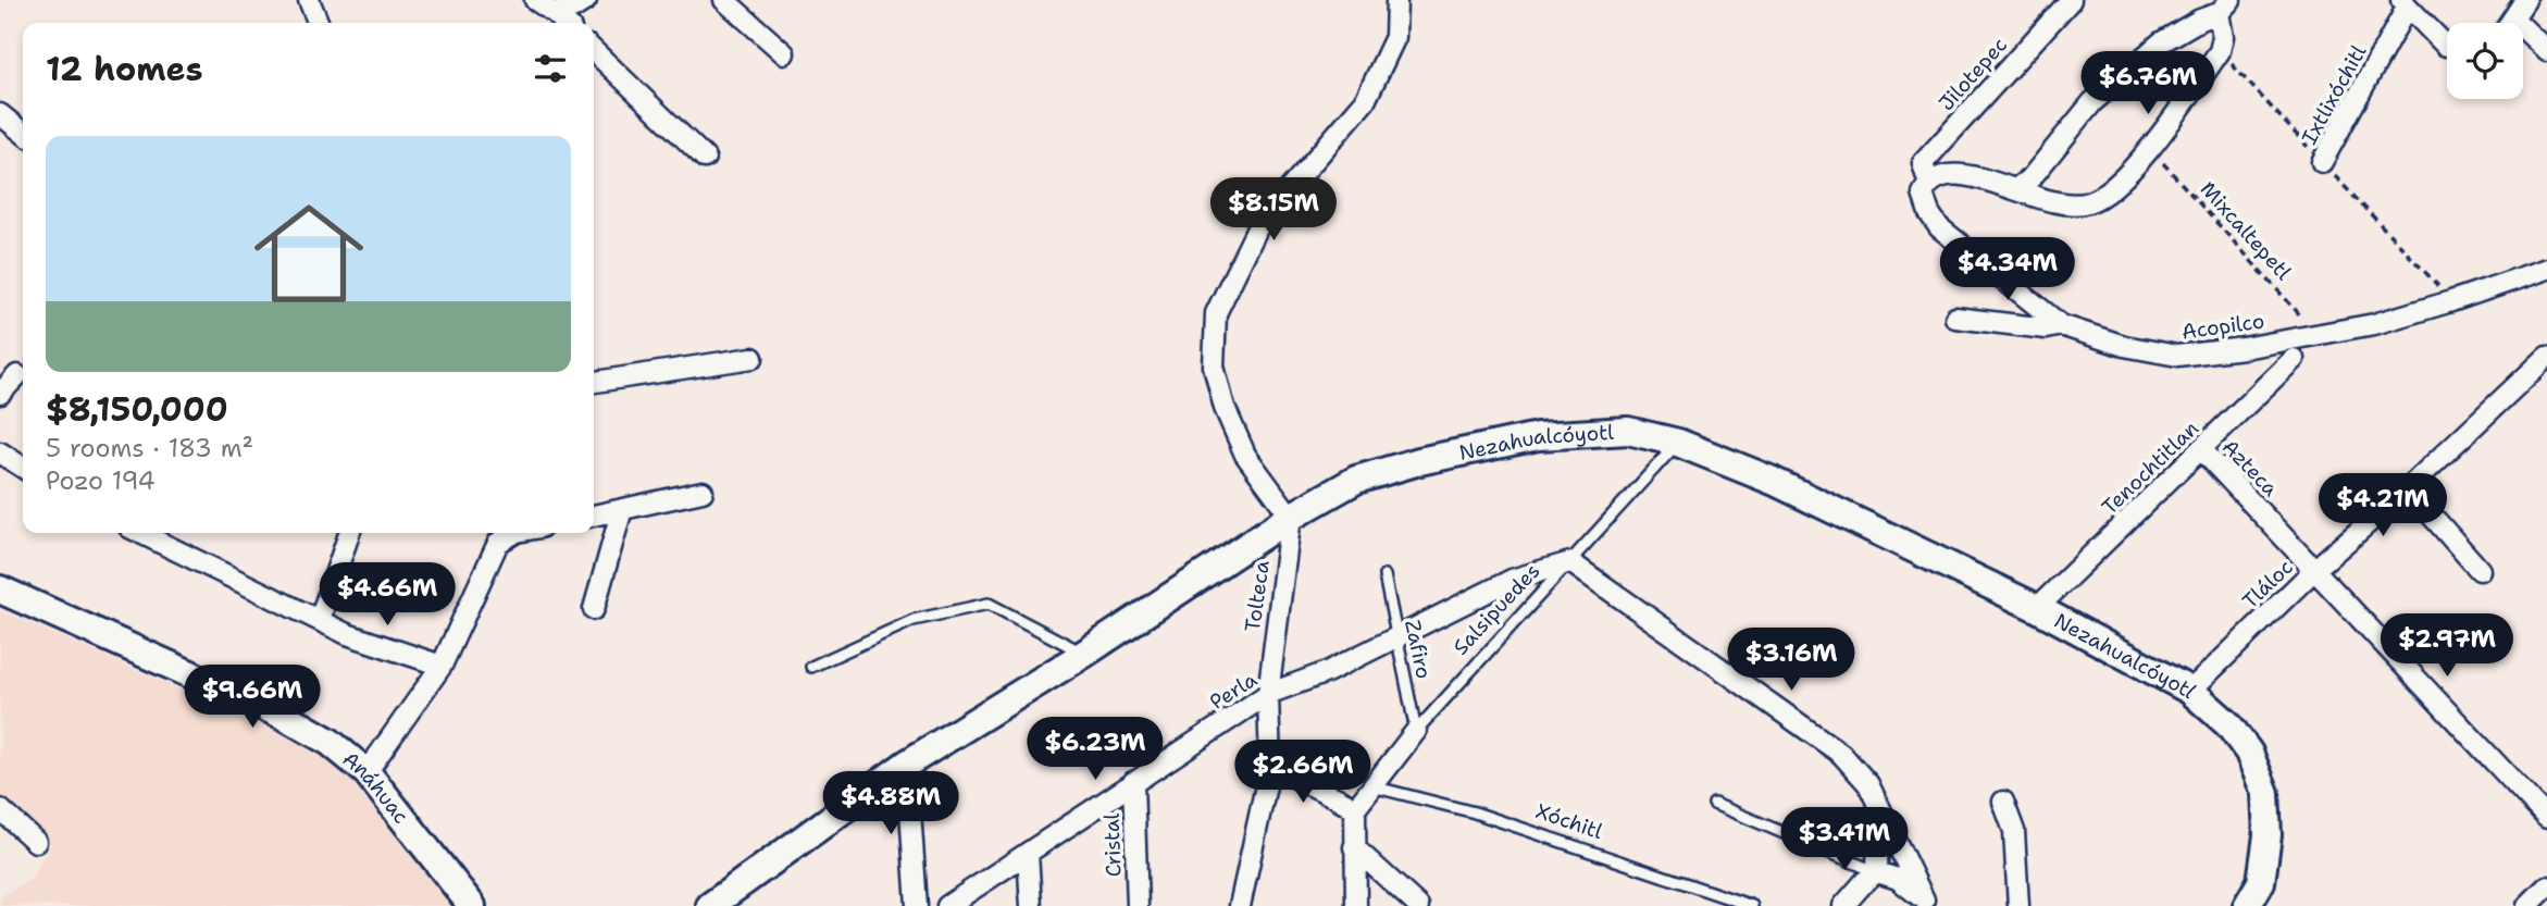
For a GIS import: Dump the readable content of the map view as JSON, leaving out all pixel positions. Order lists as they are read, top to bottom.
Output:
{
  "streets": {
    "main road": ["Nezahualcóyotl", "Anáhuac"],
    "street": [
      "Jilotepec",
      "Ixtlixóchitl",
      "Acopilco",
      "Tenochtitlan",
      "Azteca",
      "Tláloc",
      "Tolteca",
      "Salsipuedes",
      "Perla",
      "Cristal"
    ],
    "lane": ["Zafiro", "Xóchitl"],
    "path": ["Mixcaltepetl"]
  },
  "crossings": [
    ["Jilotepec", "Acopilco"],
    ["Mixcaltepetl", "Acopilco"],
    ["Nezahualcóyotl", "Tenochtitlan"],
    ["Nezahualcóyotl", "Tláloc"],
    ["Nezahualcóyotl", "Tolteca"],
    ["Nezahualcóyotl", "Salsipuedes"],
    ["Tenochtitlan", "Azteca"],
    ["Azteca", "Tláloc"],
    ["Tolteca", "Perla"],
    ["Salsipuedes", "Zafiro"],
    ["Salsipuedes", "Perla"],
    ["Salsipuedes", "Xóchitl"],
    ["Zafiro", "Perla"],
    ["Perla", "Cristal"]
  ],
  "page": {
    "heading": "12 homes",
    "price": [
      "$6.76M",
      "$8.15M",
      "$4.34M",
      "$4.21M",
      "$4.66M",
      "$2.97M",
      "$3.16M",
      "$9.66M",
      "$6.23M",
      "$2.66M",
      "$4.88M",
      "$3.41M"
    ],
    "list": [
      {
        "name": "$8,150,000",
        "note": "5 rooms · 183 m² · Pozo 194"
      }
    ]
  }
}
